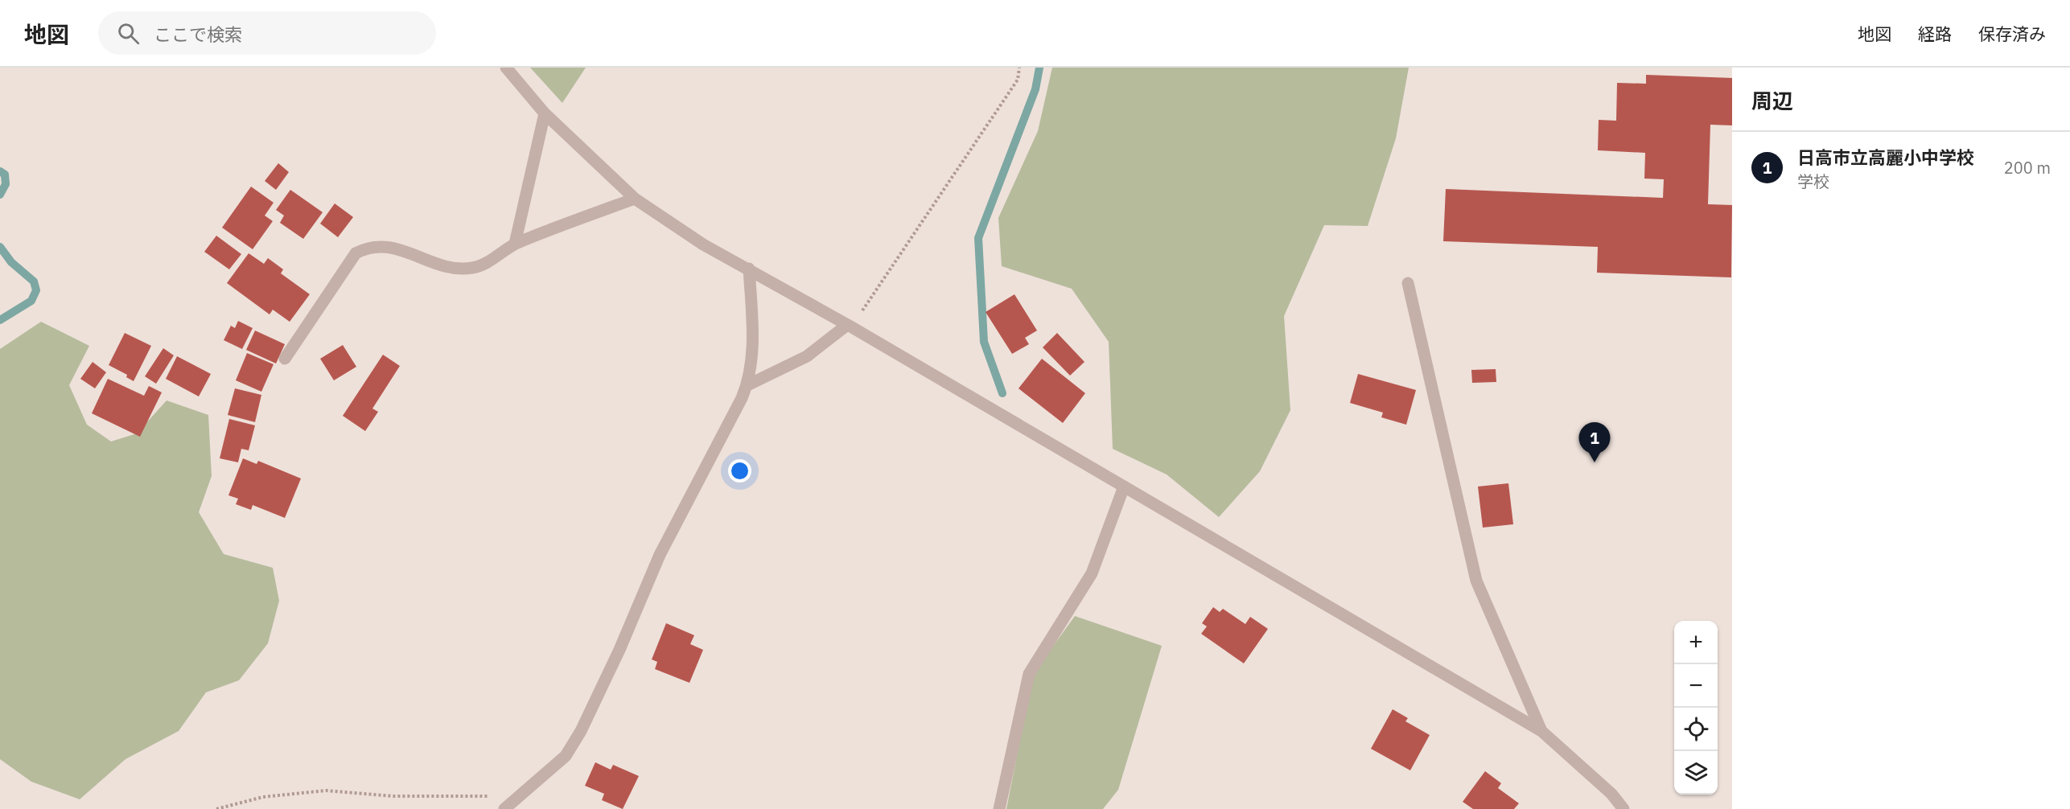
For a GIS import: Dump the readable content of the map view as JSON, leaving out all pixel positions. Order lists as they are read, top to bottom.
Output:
{
  "page": {
    "header": "地図",
    "search": "ここで検索",
    "nav": ["地図", "経路", "保存済み"],
    "heading": "周辺",
    "list": [
      {
        "mark": "1",
        "name": "日高市立高麗小中学校",
        "note": "学校",
        "value": "200 m"
      }
    ],
    "pins": "1",
    "map_buttons": ["+", "−"]
  }
}
